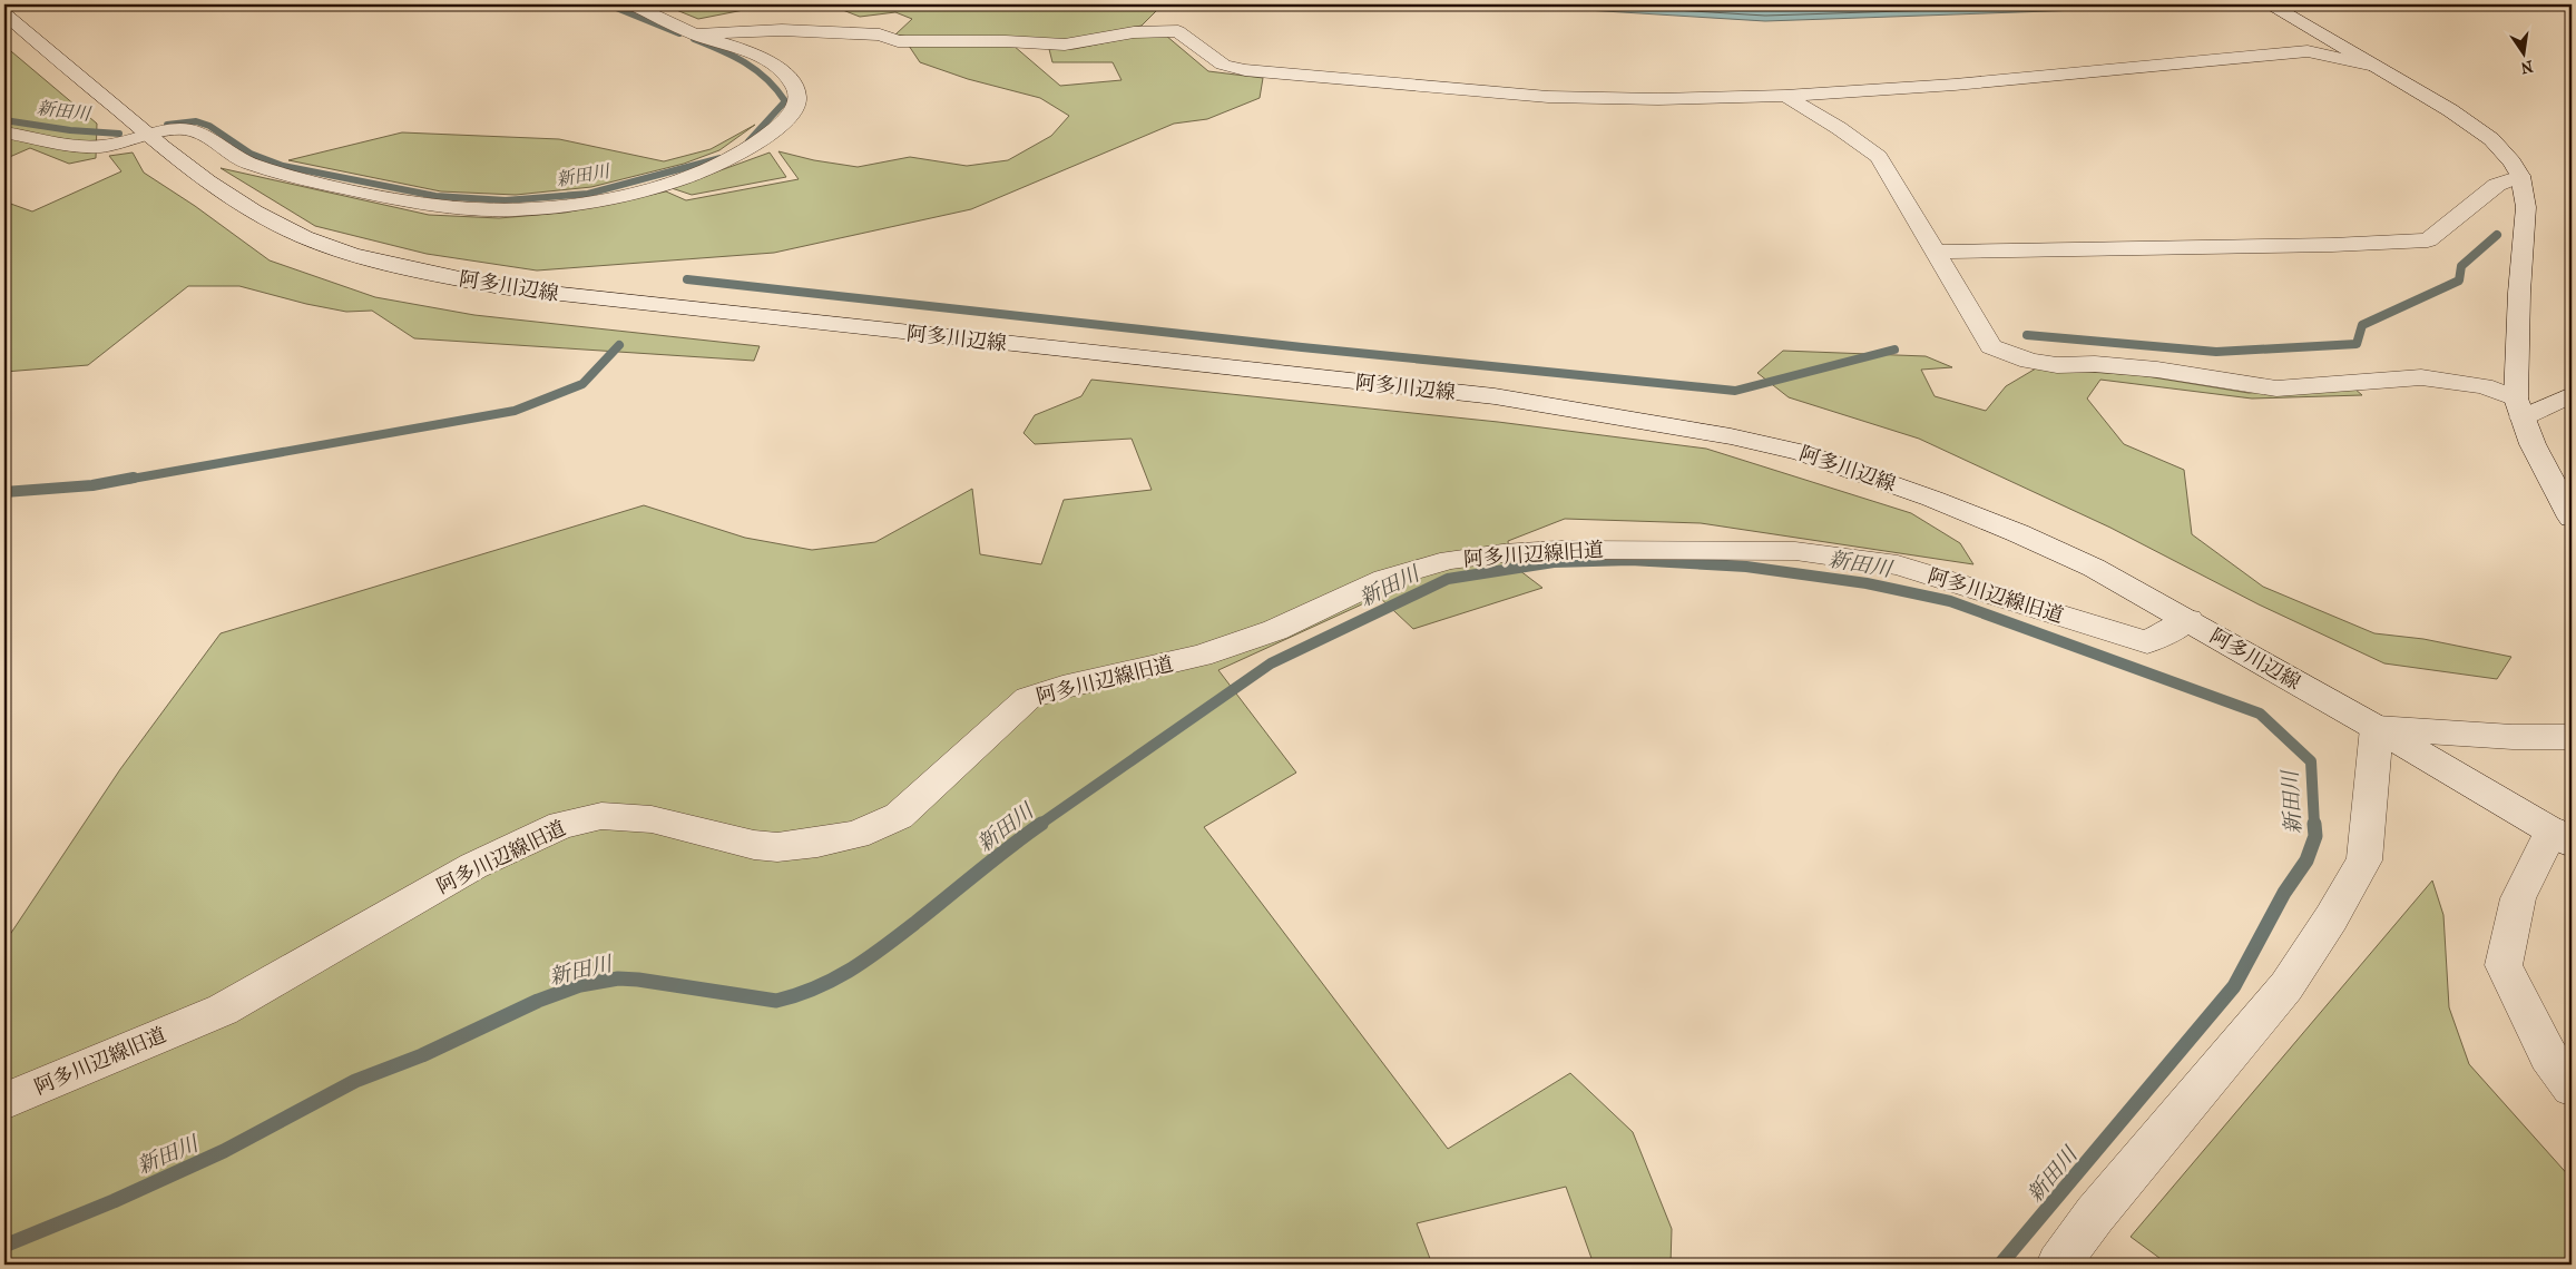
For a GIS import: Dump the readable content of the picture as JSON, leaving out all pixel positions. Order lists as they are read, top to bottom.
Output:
{
  "streets": {
    "street": ["阿多川辺線", "阿多川辺線旧道"]
  },
  "crossings": [
    ["阿多川辺線", "阿多川辺線旧道"]
  ],
  "water": ["新田川"],
  "north": "bottom"
}
